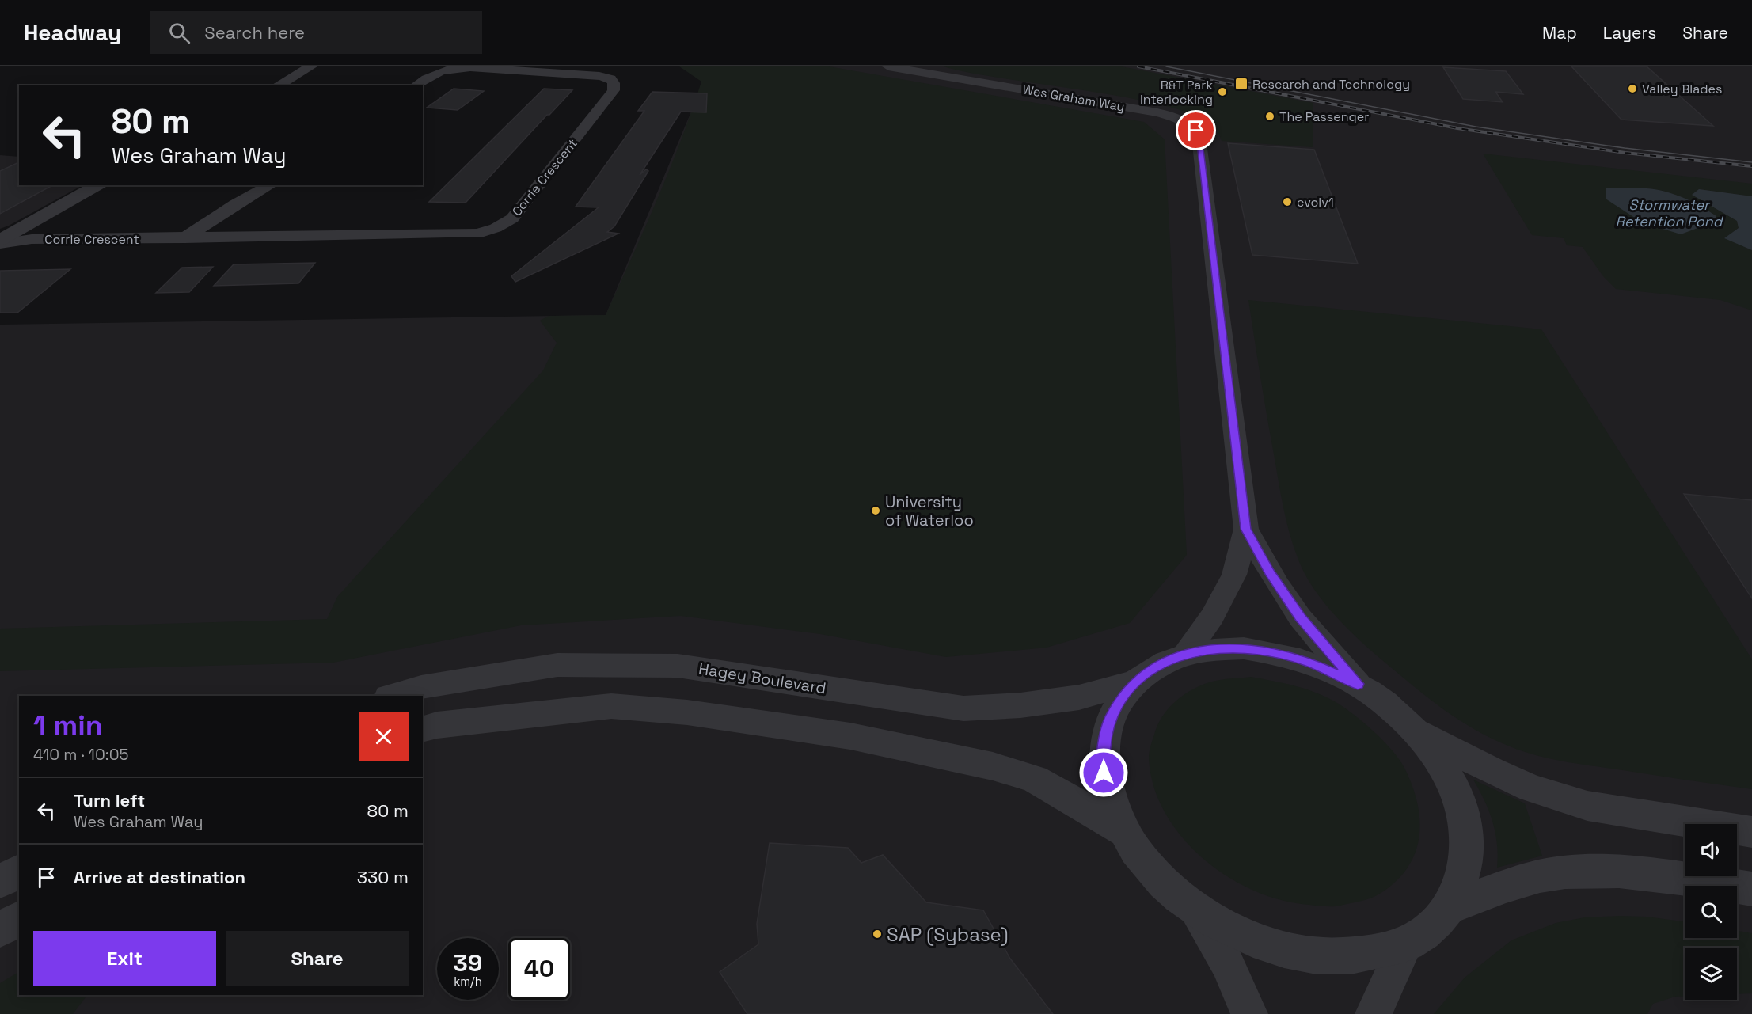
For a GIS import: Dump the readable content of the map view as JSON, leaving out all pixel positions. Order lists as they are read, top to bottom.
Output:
{
  "streets": {
    "street": ["Wes Graham Way", "Corrie Crescent", "Hagey Boulevard"]
  },
  "water": ["Stormwater Retention Pond"],
  "places": {
    "transit": ["Research and Technology"],
    "other": [
      "Valley Blades",
      "R&T Park Interlocking",
      "The Passenger",
      "evolv1",
      "University of Waterloo",
      "SAP (Sybase)"
    ]
  },
  "page": {
    "header": "Headway",
    "search": "Search here",
    "nav": ["Map", "Layers", "Share"],
    "turn": ["80 m", "Wes Graham Way"],
    "heading": ["1 min", "410 m · 10:05"],
    "list": [
      {
        "name": "Turn left",
        "note": "Wes Graham Way",
        "value": "80 m"
      },
      {
        "name": "Arrive at destination",
        "value": "330 m"
      }
    ],
    "buttons": ["Exit", "Share"],
    "speed": "39 km/h",
    "limit": "40"
  }
}
